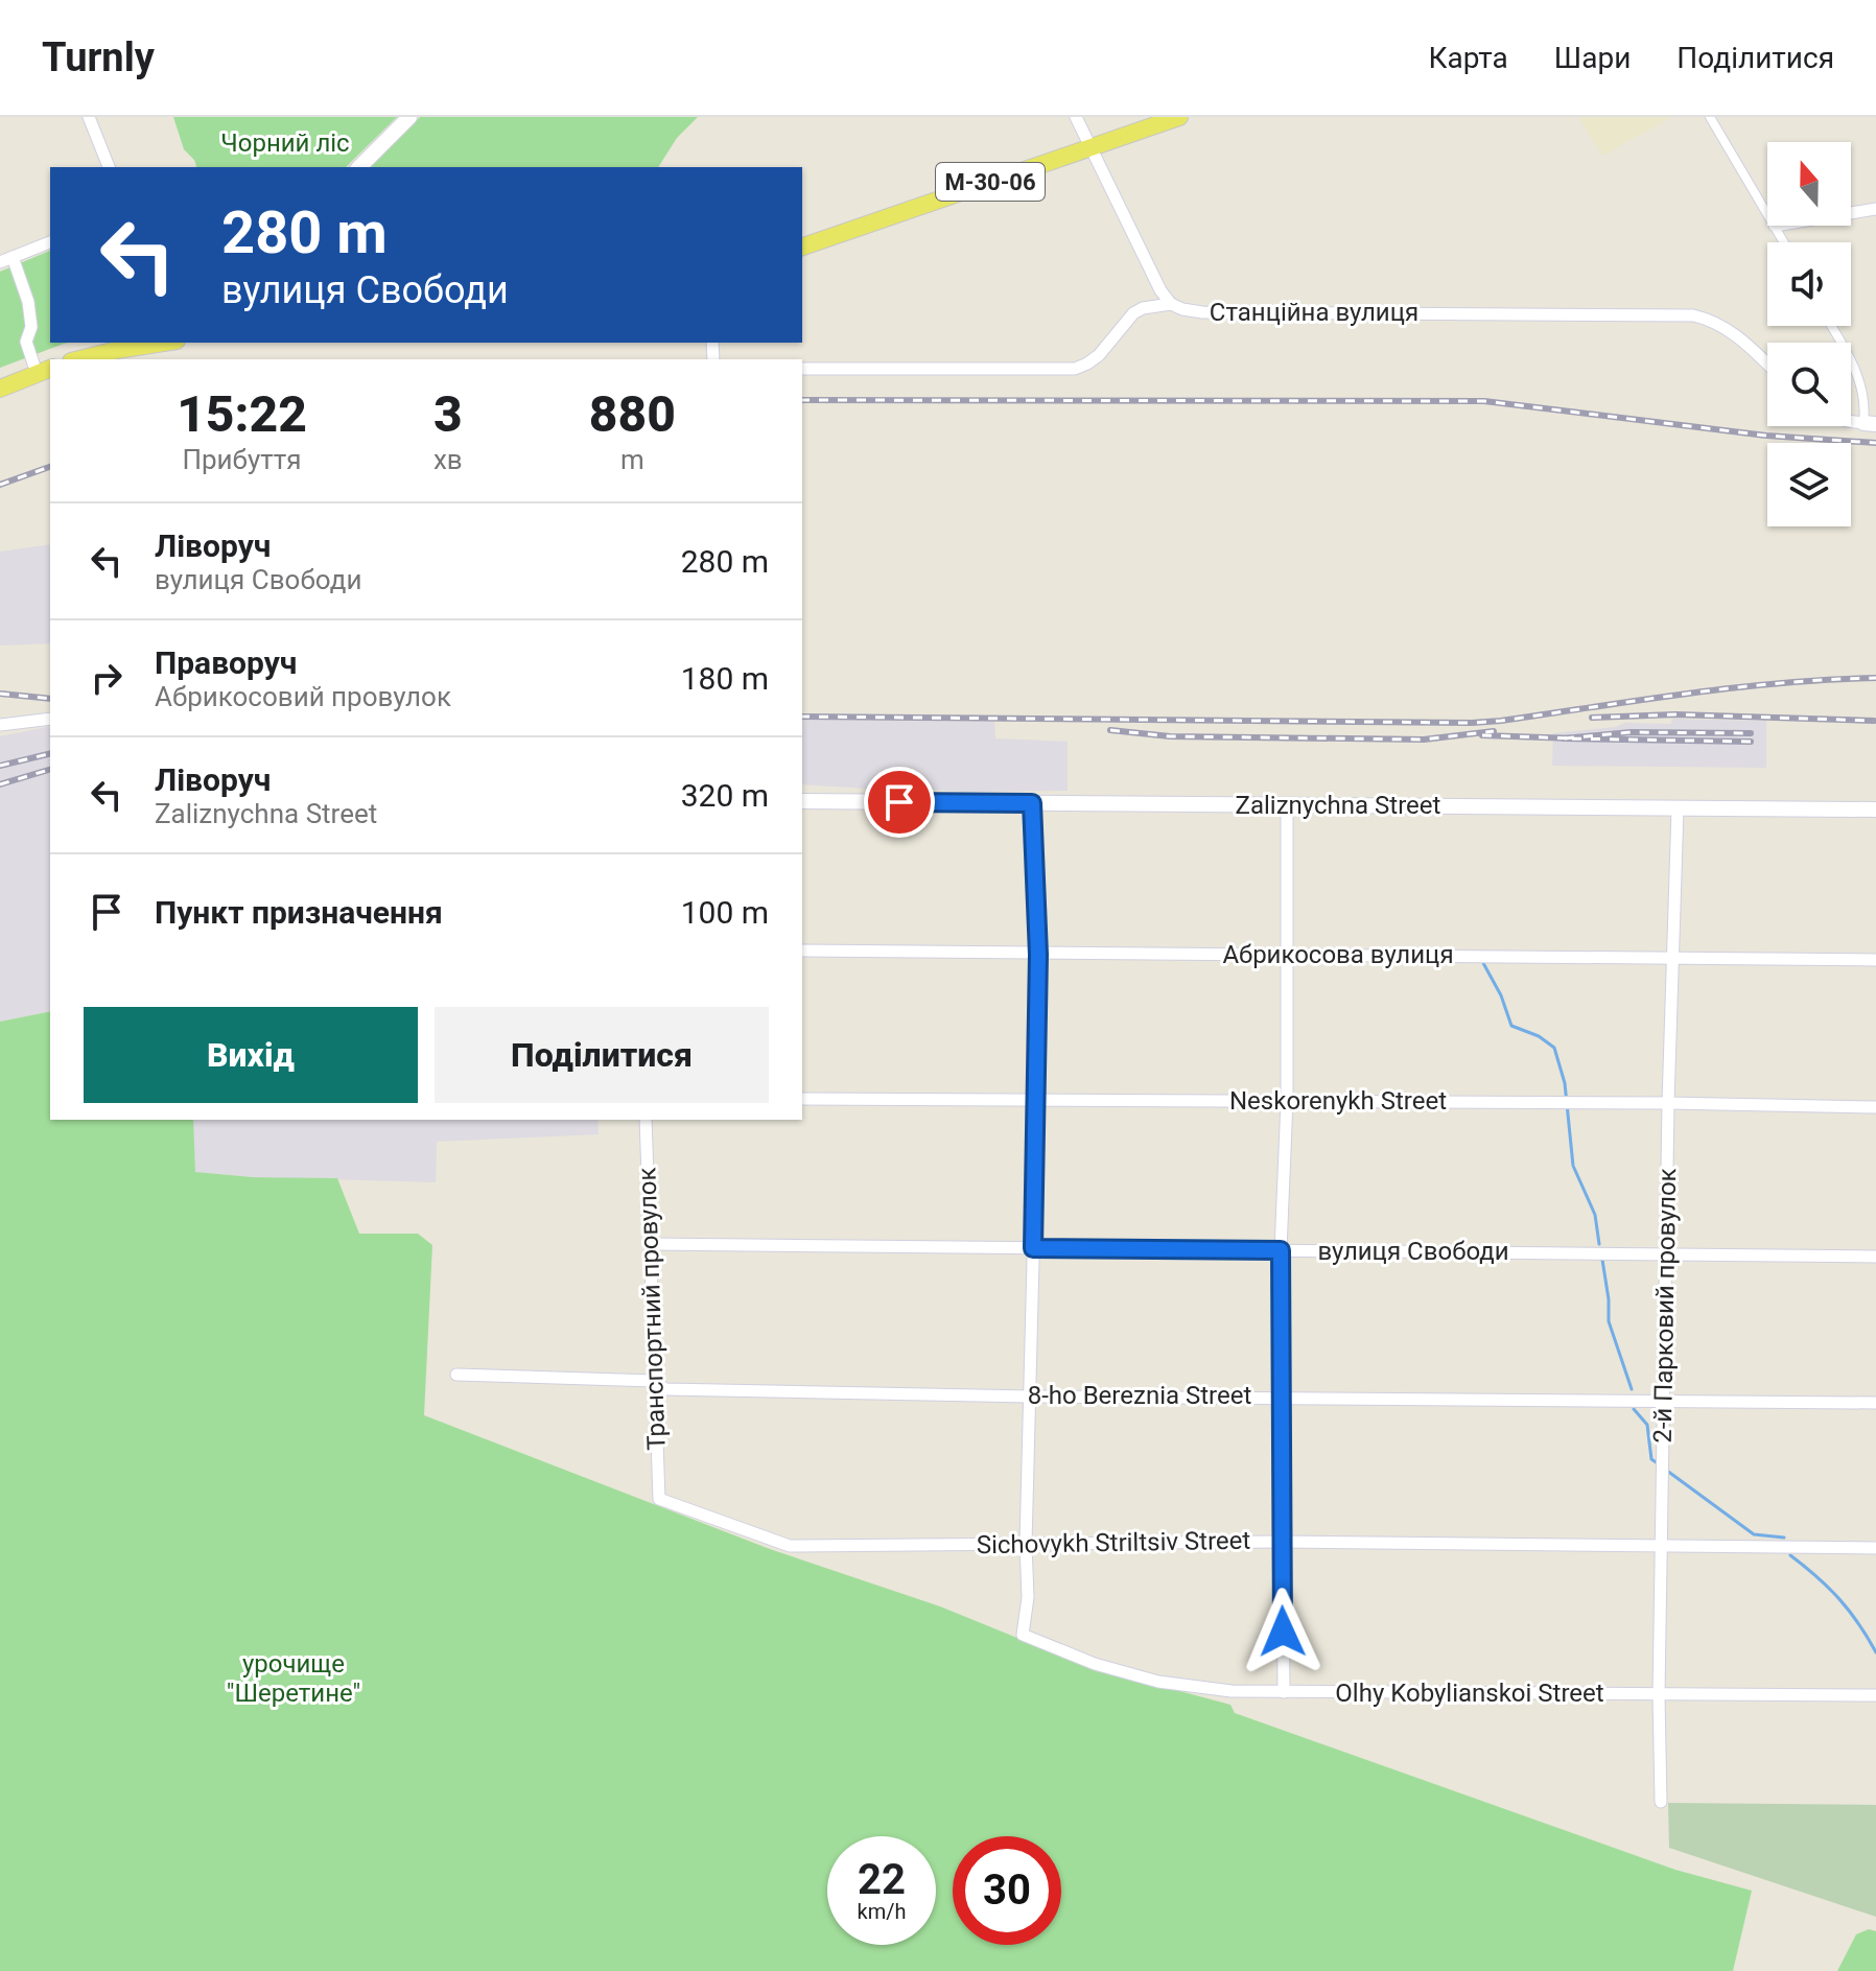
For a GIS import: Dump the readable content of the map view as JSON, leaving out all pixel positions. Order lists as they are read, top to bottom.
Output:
{
  "streets": {
    "main road": ["М-30-06"],
    "street": [
      "Станційна вулиця",
      "Zaliznychna Street",
      "Абрикосова вулиця",
      "Neskorenykh Street",
      "вулиця Свободи",
      "2-й Парковий провулок",
      "Транспортний провулок",
      "8-ho Bereznia Street",
      "Sichovykh Striltsiv Street",
      "Olhy Kobylianskoi Street"
    ]
  },
  "crossings": [
    ["Zaliznychna Street", "2-й Парковий провулок"],
    ["Абрикосова вулиця", "2-й Парковий провулок"],
    ["Neskorenykh Street", "2-й Парковий провулок"],
    ["вулиця Свободи", "2-й Парковий провулок"],
    ["вулиця Свободи", "Транспортний провулок"],
    ["2-й Парковий провулок", "8-ho Bereznia Street"],
    ["2-й Парковий провулок", "Sichovykh Striltsiv Street"],
    ["2-й Парковий провулок", "Olhy Kobylianskoi Street"],
    ["Транспортний провулок", "8-ho Bereznia Street"],
    ["Транспортний провулок", "Sichovykh Striltsiv Street"],
    ["Sichovykh Striltsiv Street", "Olhy Kobylianskoi Street"]
  ],
  "parks": ["Чорний ліс", "урочище \"Шеретине\""],
  "north": "top",
  "page": {
    "header": "Turnly",
    "nav": ["Карта", "Шари", "Поділитися"],
    "turn": ["280 m", "вулиця Свободи"],
    "eta": [
      "15:22",
      "Прибуття",
      "3",
      "хв",
      "880",
      "m"
    ],
    "list": [
      {
        "name": "Ліворуч",
        "note": "вулиця Свободи",
        "value": "280 m"
      },
      {
        "name": "Праворуч",
        "note": "Абрикосовий провулок",
        "value": "180 m"
      },
      {
        "name": "Ліворуч",
        "note": "Zaliznychna Street",
        "value": "320 m"
      },
      {
        "name": "Пункт призначення",
        "value": "100 m"
      }
    ],
    "buttons": ["Вихід", "Поділитися"],
    "speed": "22 km/h",
    "limit": "30"
  }
}
